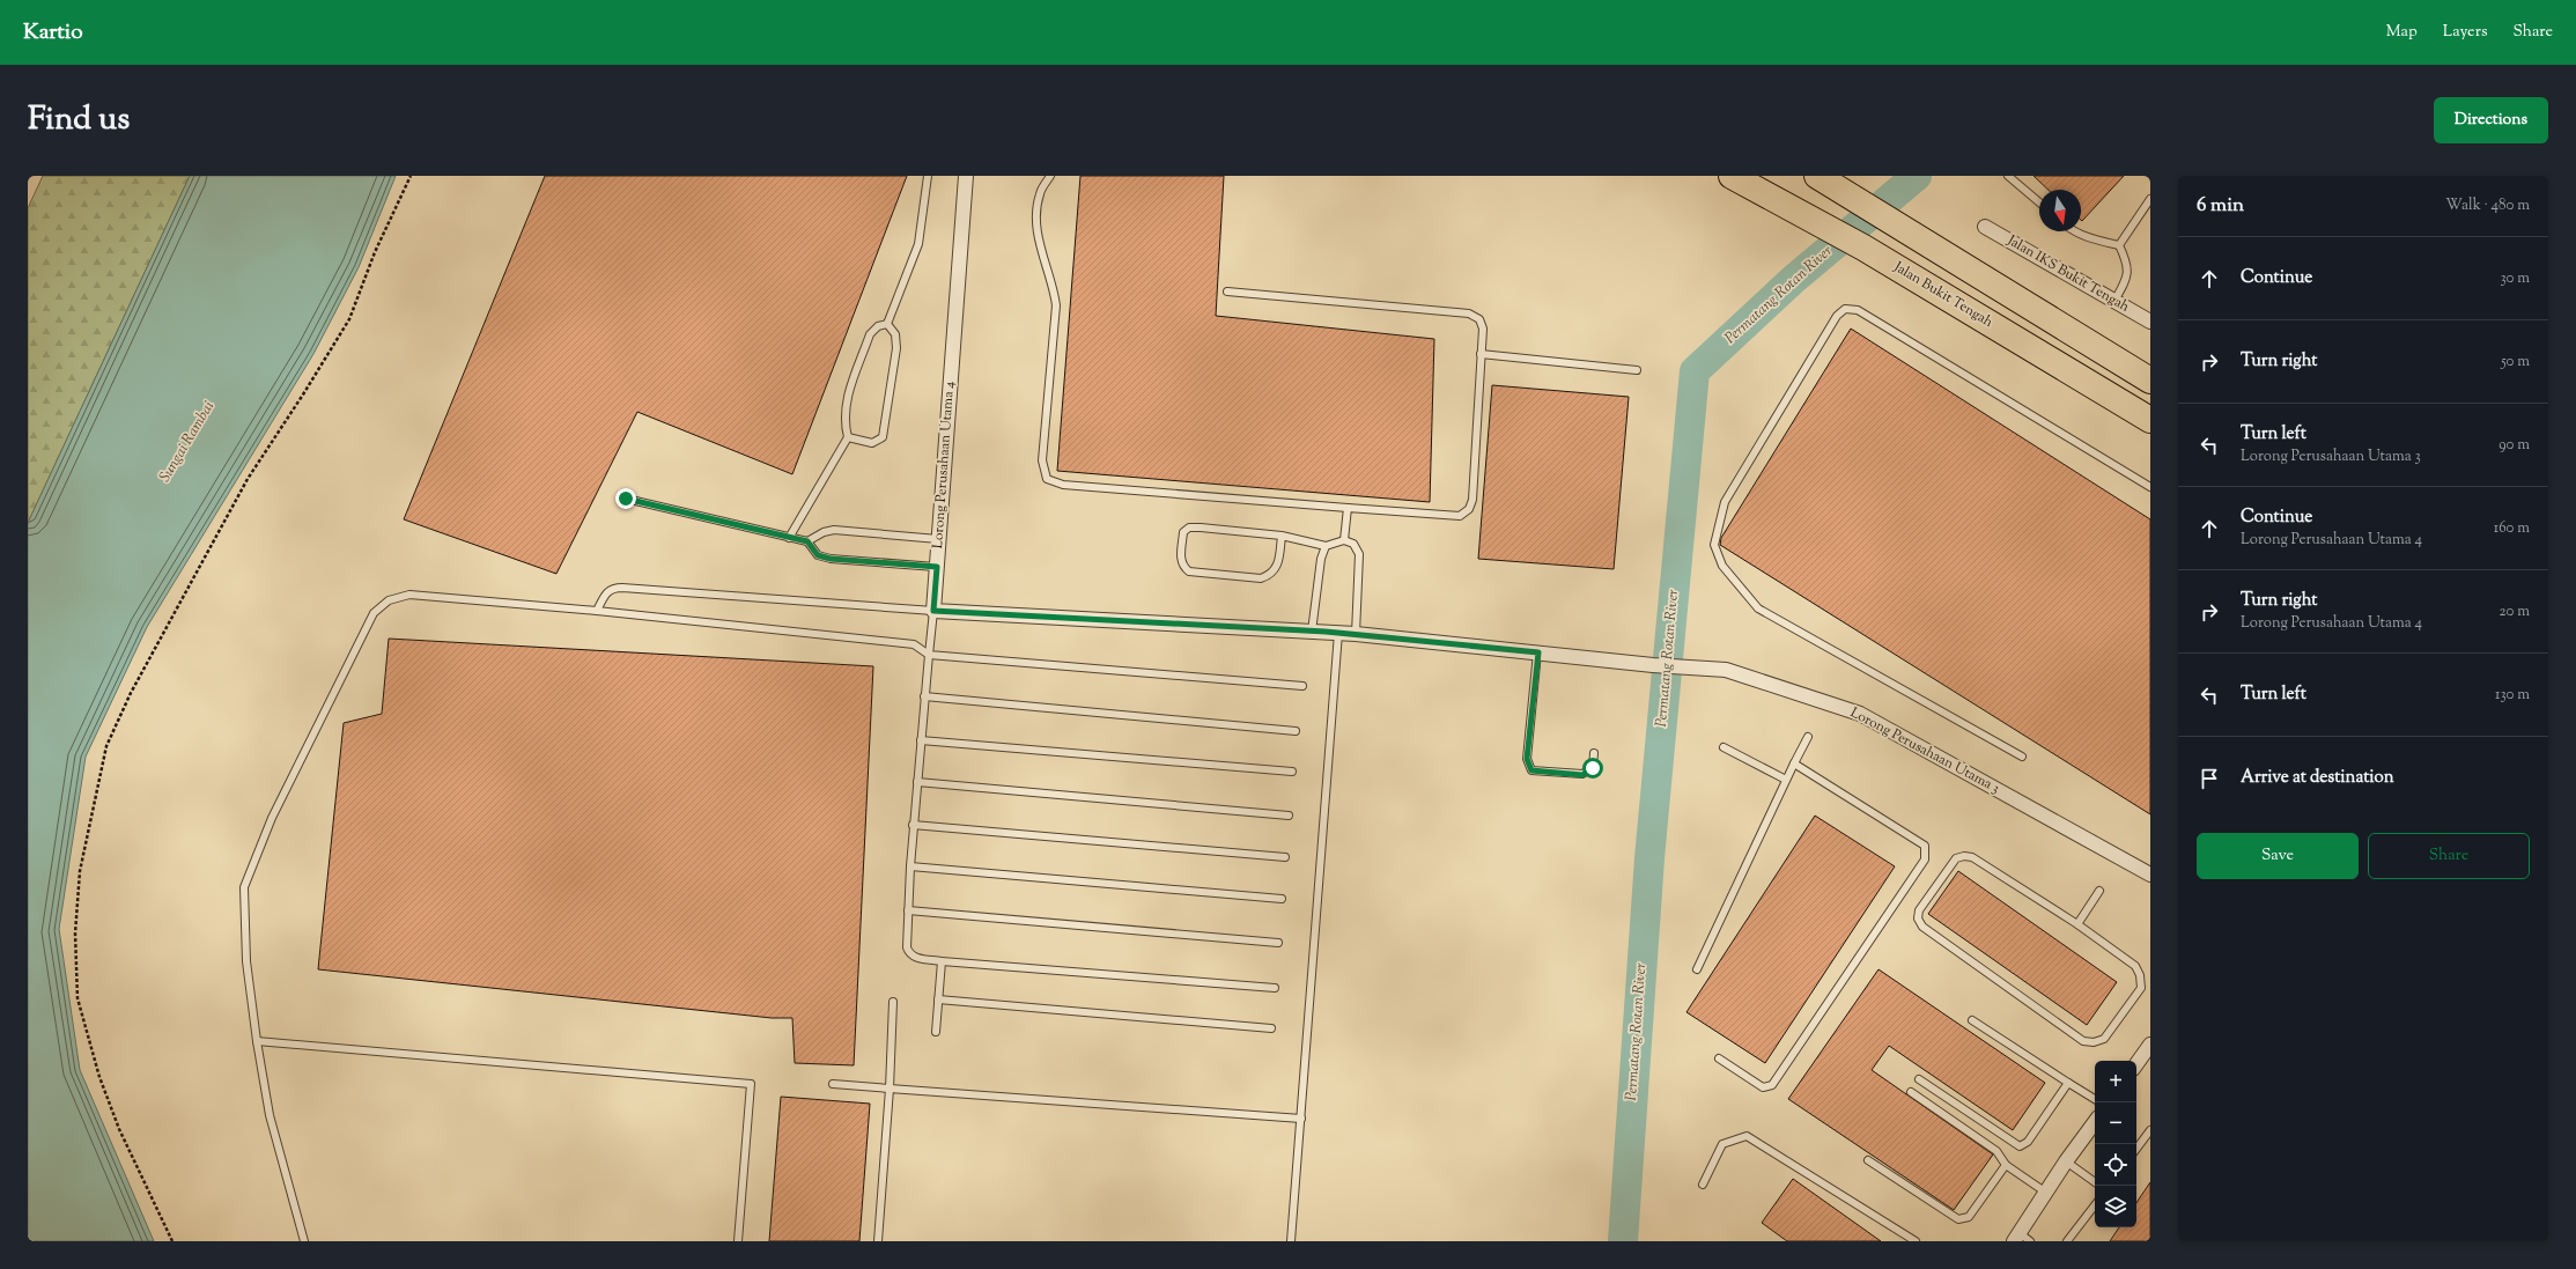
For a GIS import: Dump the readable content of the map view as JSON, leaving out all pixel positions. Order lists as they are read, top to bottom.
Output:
{
  "streets": {
    "highway": ["Jalan Bukit Tengah"],
    "street": ["Jalan IKS Bukit Tengah", "Lorong Perusahaan Utama 4", "Lorong Perusahaan Utama 3"]
  },
  "water": ["Permatang Rotan River", "Sungai Rambai"],
  "north": "bottom",
  "page": {
    "header": "Kartio",
    "nav": ["Map", "Layers", "Share"],
    "title": "Find us",
    "buttons": [
      "Directions",
      ["Save", "Share"]
    ],
    "heading": ["6 min", "Walk · 480 m"],
    "list": [
      ["Continue", "30 m"],
      ["Turn right", "50 m"],
      ["Turn left", "Lorong Perusahaan Utama 3", "90 m"],
      ["Continue", "Lorong Perusahaan Utama 4", "160 m"],
      ["Turn right", "Lorong Perusahaan Utama 4", "20 m"],
      ["Turn left", "130 m"],
      "Arrive at destination"
    ],
    "map_buttons": ["+", "−"]
  }
}
